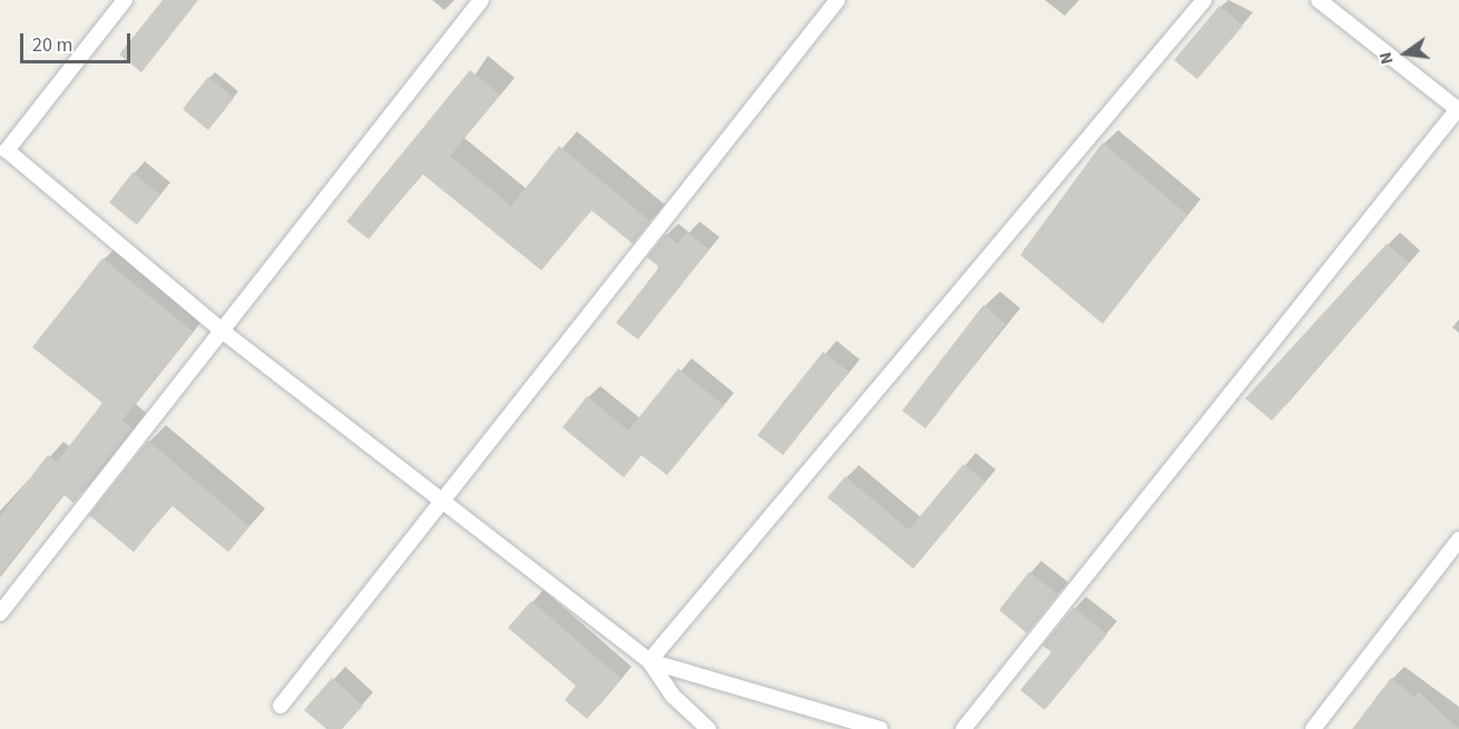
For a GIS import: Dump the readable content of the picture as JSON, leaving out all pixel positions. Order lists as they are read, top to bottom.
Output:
{
  "scale_bar": "20 m",
  "north": "left"
}
